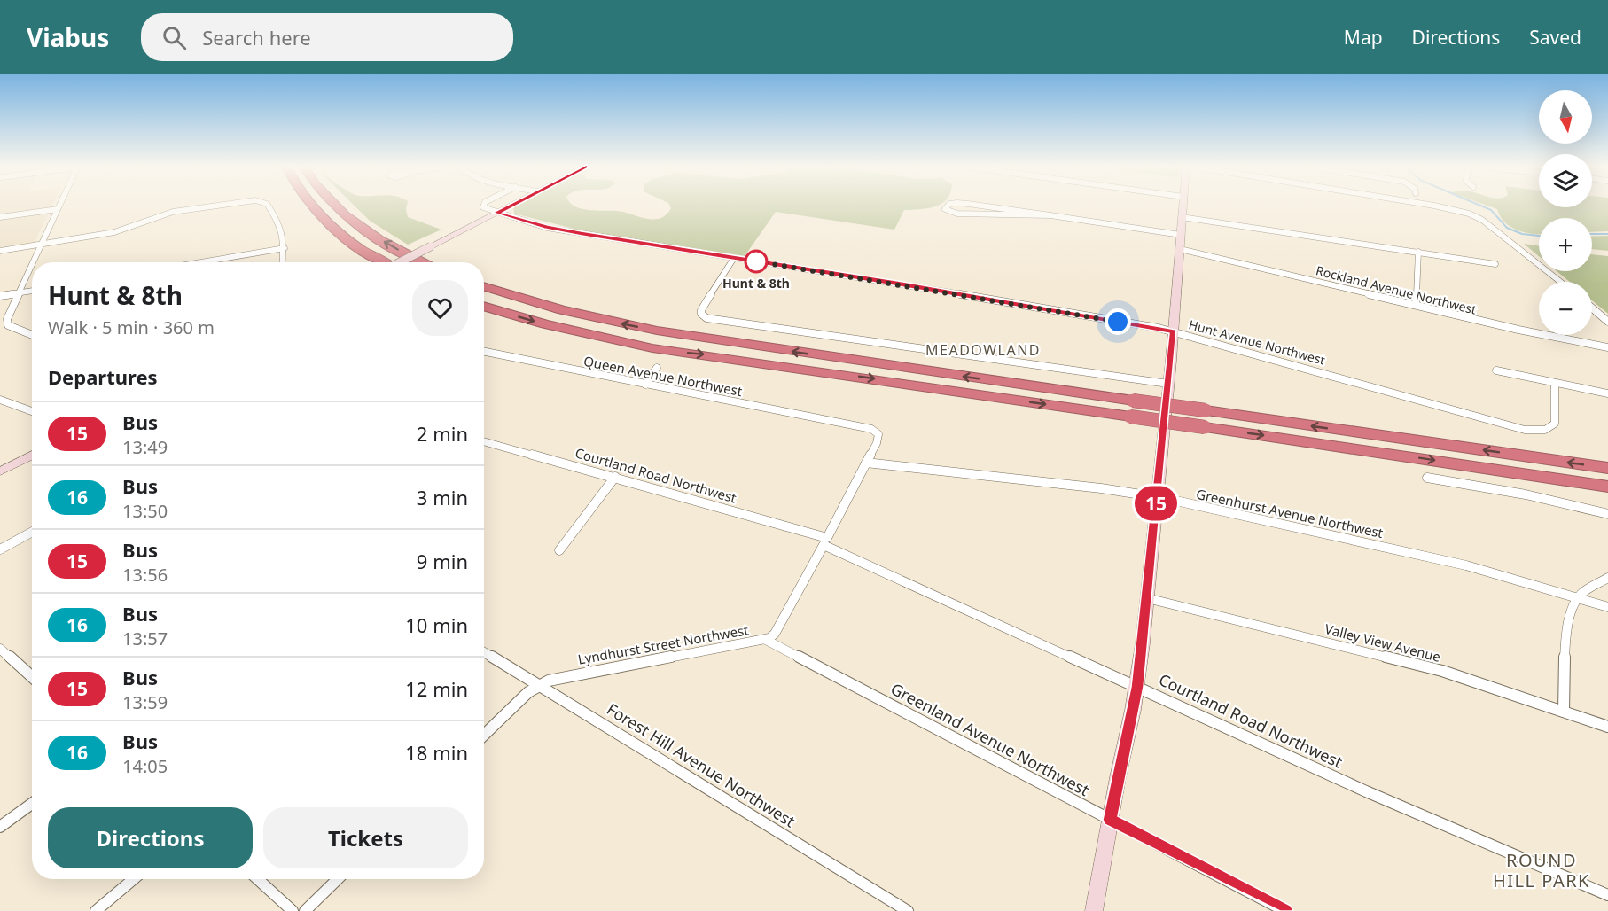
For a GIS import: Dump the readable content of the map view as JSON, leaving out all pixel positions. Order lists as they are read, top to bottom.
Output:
{
  "streets": {
    "street": [
      "Rockland Avenue Northwest",
      "Hunt Avenue Northwest",
      "Queen Avenue Northwest",
      "Courtland Road Northwest",
      "Greenhurst Avenue Northwest",
      "Valley View Avenue",
      "Lyndhurst Street Northwest",
      "Greenland Avenue Northwest",
      "Forest Hill Avenue Northwest"
    ]
  },
  "crossings": [
    ["Queen Avenue Northwest", "Lyndhurst Street Northwest"],
    ["Courtland Road Northwest", "Lyndhurst Street Northwest"],
    ["Greenhurst Avenue Northwest", "Lyndhurst Street Northwest"],
    ["Lyndhurst Street Northwest", "Greenland Avenue Northwest"],
    ["Lyndhurst Street Northwest", "Forest Hill Avenue Northwest"]
  ],
  "districts": ["MEADOWLAND", "ROUND HILL PARK"],
  "places": ["Hunt & 8th"],
  "lines": ["bus line 15"],
  "north": "bottom",
  "page": {
    "header": "Viabus",
    "search": "Search here",
    "nav": ["Map", "Directions", "Saved"],
    "on_map": "15",
    "map_buttons": ["+", "−"],
    "heading": [
      ["Hunt & 8th", "Walk · 5 min · 360 m"],
      "Departures"
    ],
    "list": [
      {
        "mark": "15",
        "name": "Bus",
        "note": "13:49",
        "value": "2 min"
      },
      {
        "mark": "16",
        "name": "Bus",
        "note": "13:50",
        "value": "3 min"
      },
      {
        "mark": "15",
        "name": "Bus",
        "note": "13:56",
        "value": "9 min"
      },
      {
        "mark": "16",
        "name": "Bus",
        "note": "13:57",
        "value": "10 min"
      },
      {
        "mark": "15",
        "name": "Bus",
        "note": "13:59",
        "value": "12 min"
      },
      {
        "mark": "16",
        "name": "Bus",
        "note": "14:05",
        "value": "18 min"
      }
    ],
    "buttons": ["Directions", "Tickets"]
  }
}
